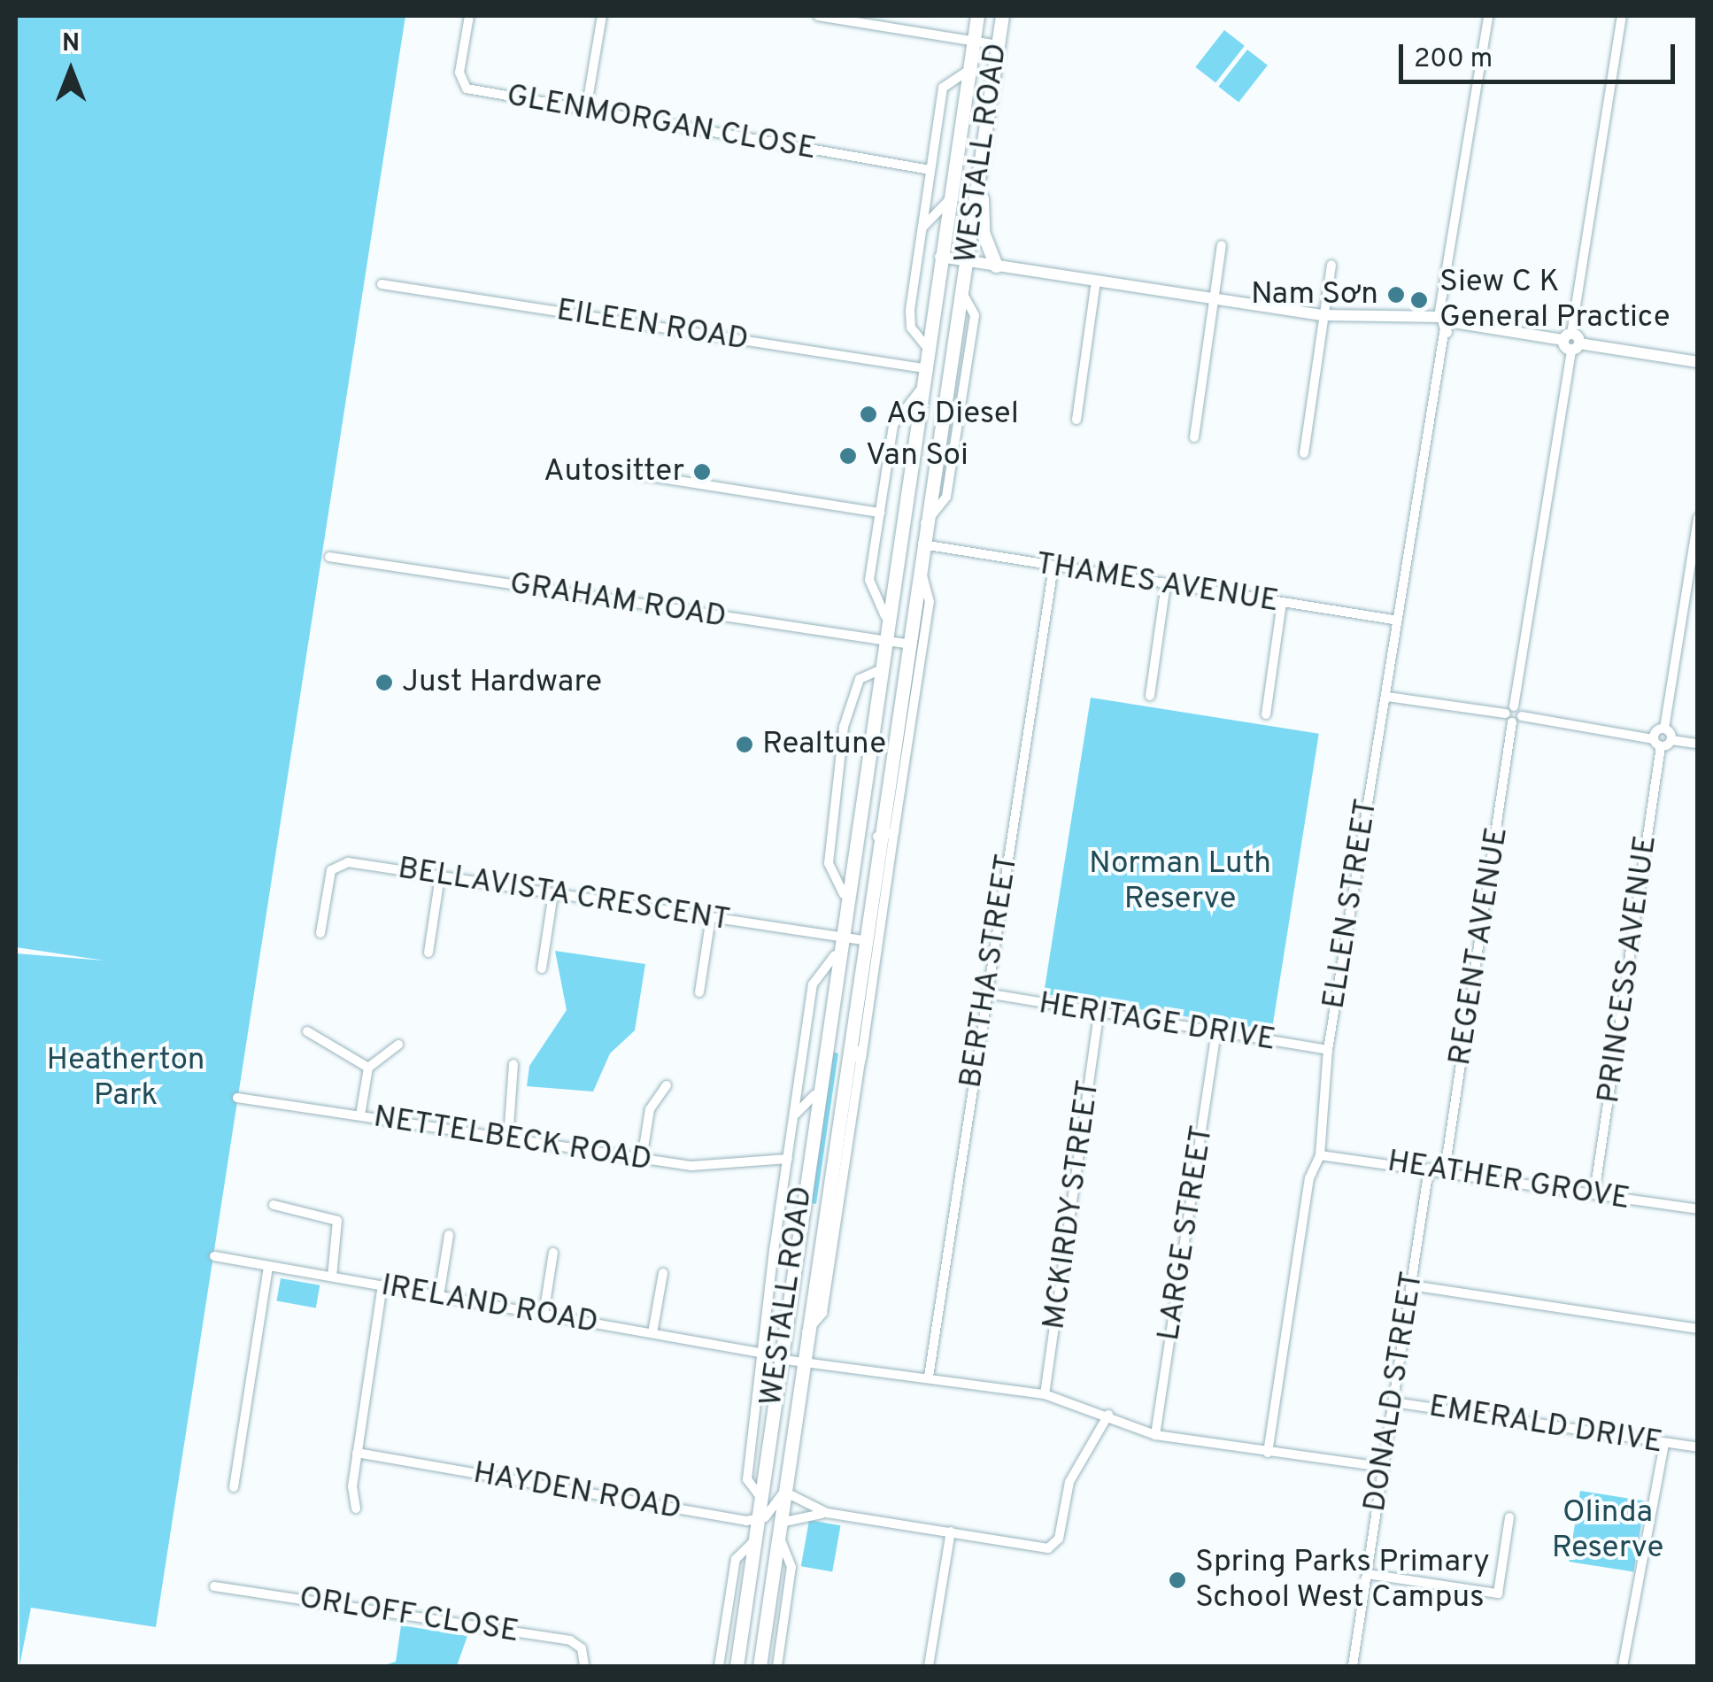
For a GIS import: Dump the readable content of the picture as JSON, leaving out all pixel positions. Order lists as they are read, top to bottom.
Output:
{
  "streets": {
    "main road": ["WESTALL ROAD"],
    "street": [
      "GLENMORGAN CLOSE",
      "EILEEN ROAD",
      "THAMES AVENUE",
      "GRAHAM ROAD",
      "BELLAVISTA CRESCENT",
      "ELLEN STREET",
      "REGENT AVENUE",
      "PRINCESS AVENUE",
      "BERTHA STREET",
      "HERITAGE DRIVE",
      "NETTELBECK ROAD",
      "HEATHER GROVE",
      "MCKIRDY STREET",
      "LARGE STREET",
      "IRELAND ROAD",
      "DONALD STREET",
      "EMERALD DRIVE",
      "HAYDEN ROAD",
      "ORLOFF CLOSE"
    ]
  },
  "crossings": [
    ["GLENMORGAN CLOSE", "WESTALL ROAD"],
    ["WESTALL ROAD", "EILEEN ROAD"],
    ["WESTALL ROAD", "THAMES AVENUE"],
    ["WESTALL ROAD", "GRAHAM ROAD"],
    ["WESTALL ROAD", "BELLAVISTA CRESCENT"],
    ["WESTALL ROAD", "NETTELBECK ROAD"],
    ["WESTALL ROAD", "IRELAND ROAD"],
    ["WESTALL ROAD", "HAYDEN ROAD"],
    ["THAMES AVENUE", "ELLEN STREET"],
    ["THAMES AVENUE", "BERTHA STREET"],
    ["ELLEN STREET", "HERITAGE DRIVE"],
    ["ELLEN STREET", "HEATHER GROVE"],
    ["ELLEN STREET", "IRELAND ROAD"],
    ["REGENT AVENUE", "HEATHER GROVE"],
    ["PRINCESS AVENUE", "HEATHER GROVE"],
    ["BERTHA STREET", "HERITAGE DRIVE"],
    ["BERTHA STREET", "IRELAND ROAD"],
    ["HERITAGE DRIVE", "MCKIRDY STREET"],
    ["HERITAGE DRIVE", "LARGE STREET"],
    ["HEATHER GROVE", "DONALD STREET"],
    ["MCKIRDY STREET", "IRELAND ROAD"],
    ["LARGE STREET", "IRELAND ROAD"],
    ["IRELAND ROAD", "DONALD STREET"],
    ["DONALD STREET", "EMERALD DRIVE"]
  ],
  "parks": ["Norman Luth Reserve", "Heatherton Park", "Olinda Reserve"],
  "places": [
    "Nam Sơn",
    "Siew C K General Practice",
    "AG Diesel",
    "Van Soi",
    "Autositter",
    "Just Hardware",
    "Realtune",
    "Spring Parks Primary School West Campus"
  ],
  "scale_bar": "200 m",
  "north": "top"
}
